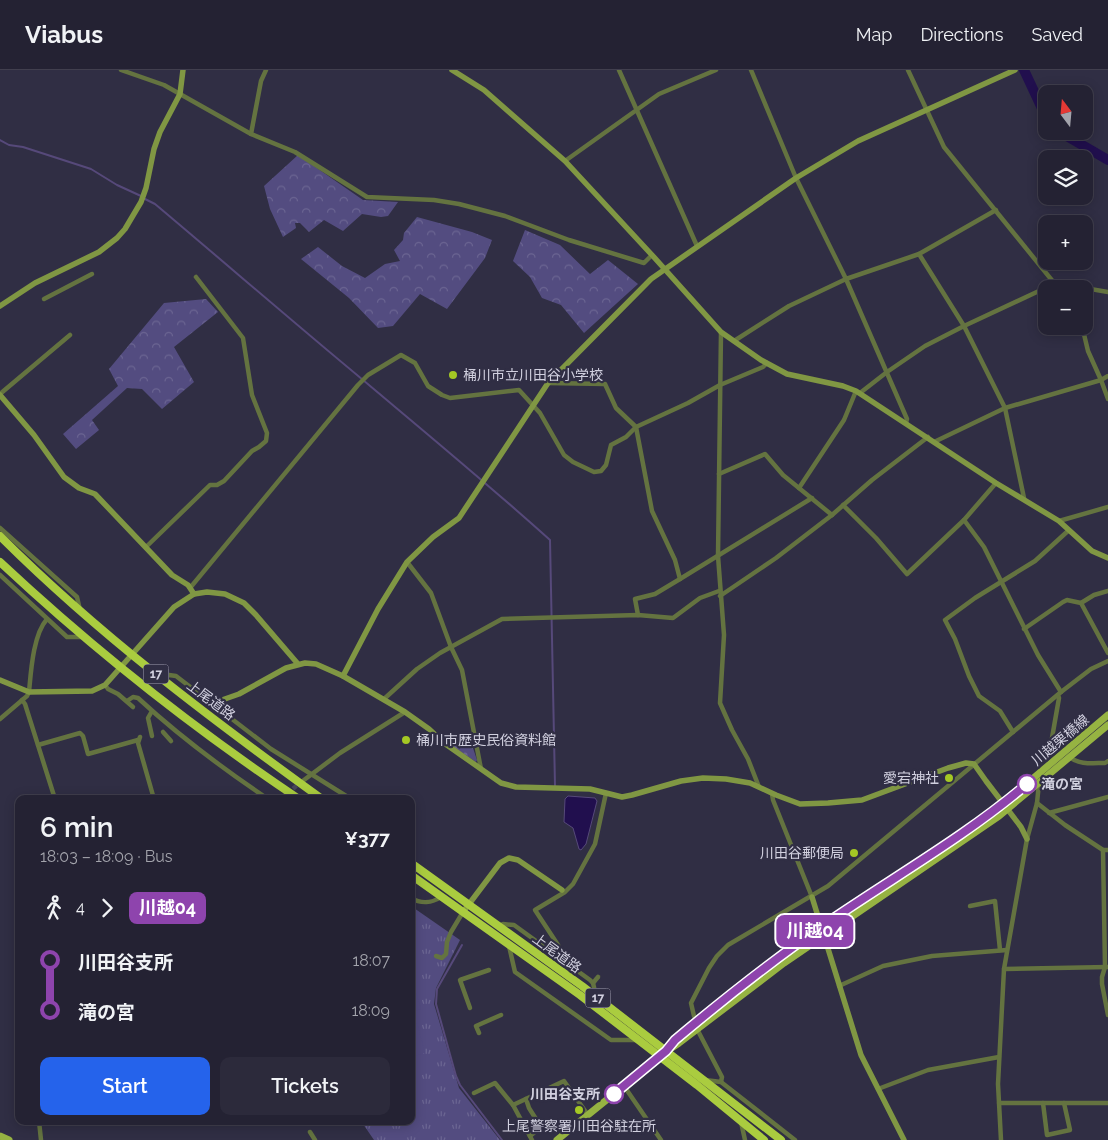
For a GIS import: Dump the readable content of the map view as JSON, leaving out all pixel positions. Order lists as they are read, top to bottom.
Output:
{
  "streets": {
    "highway": ["17", "上尾道路"],
    "main road": ["川越栗橋線"]
  },
  "crossings": [
    ["上尾道路", "川越栗橋線"]
  ],
  "places": [
    "桶川市立川田谷小学校",
    "桶川市歴史民俗資料館",
    "愛宕神社",
    "滝の宮",
    "川田谷郵便局",
    "川田谷支所",
    "上尾警察署川田谷駐在所"
  ],
  "lines": ["bus line 川越04"],
  "north": "top",
  "page": {
    "header": "Viabus",
    "nav": ["Map", "Directions", "Saved"],
    "on_map": "川越04",
    "map_buttons": ["+", "−"],
    "heading": ["6 min", "18:03 – 18:09 · Bus", "¥377"],
    "legs": ["4", "川越04"],
    "list": [
      {
        "name": "川田谷支所",
        "value": "18:07"
      },
      {
        "name": "滝の宮",
        "value": "18:09"
      }
    ],
    "buttons": ["Start", "Tickets"]
  }
}
